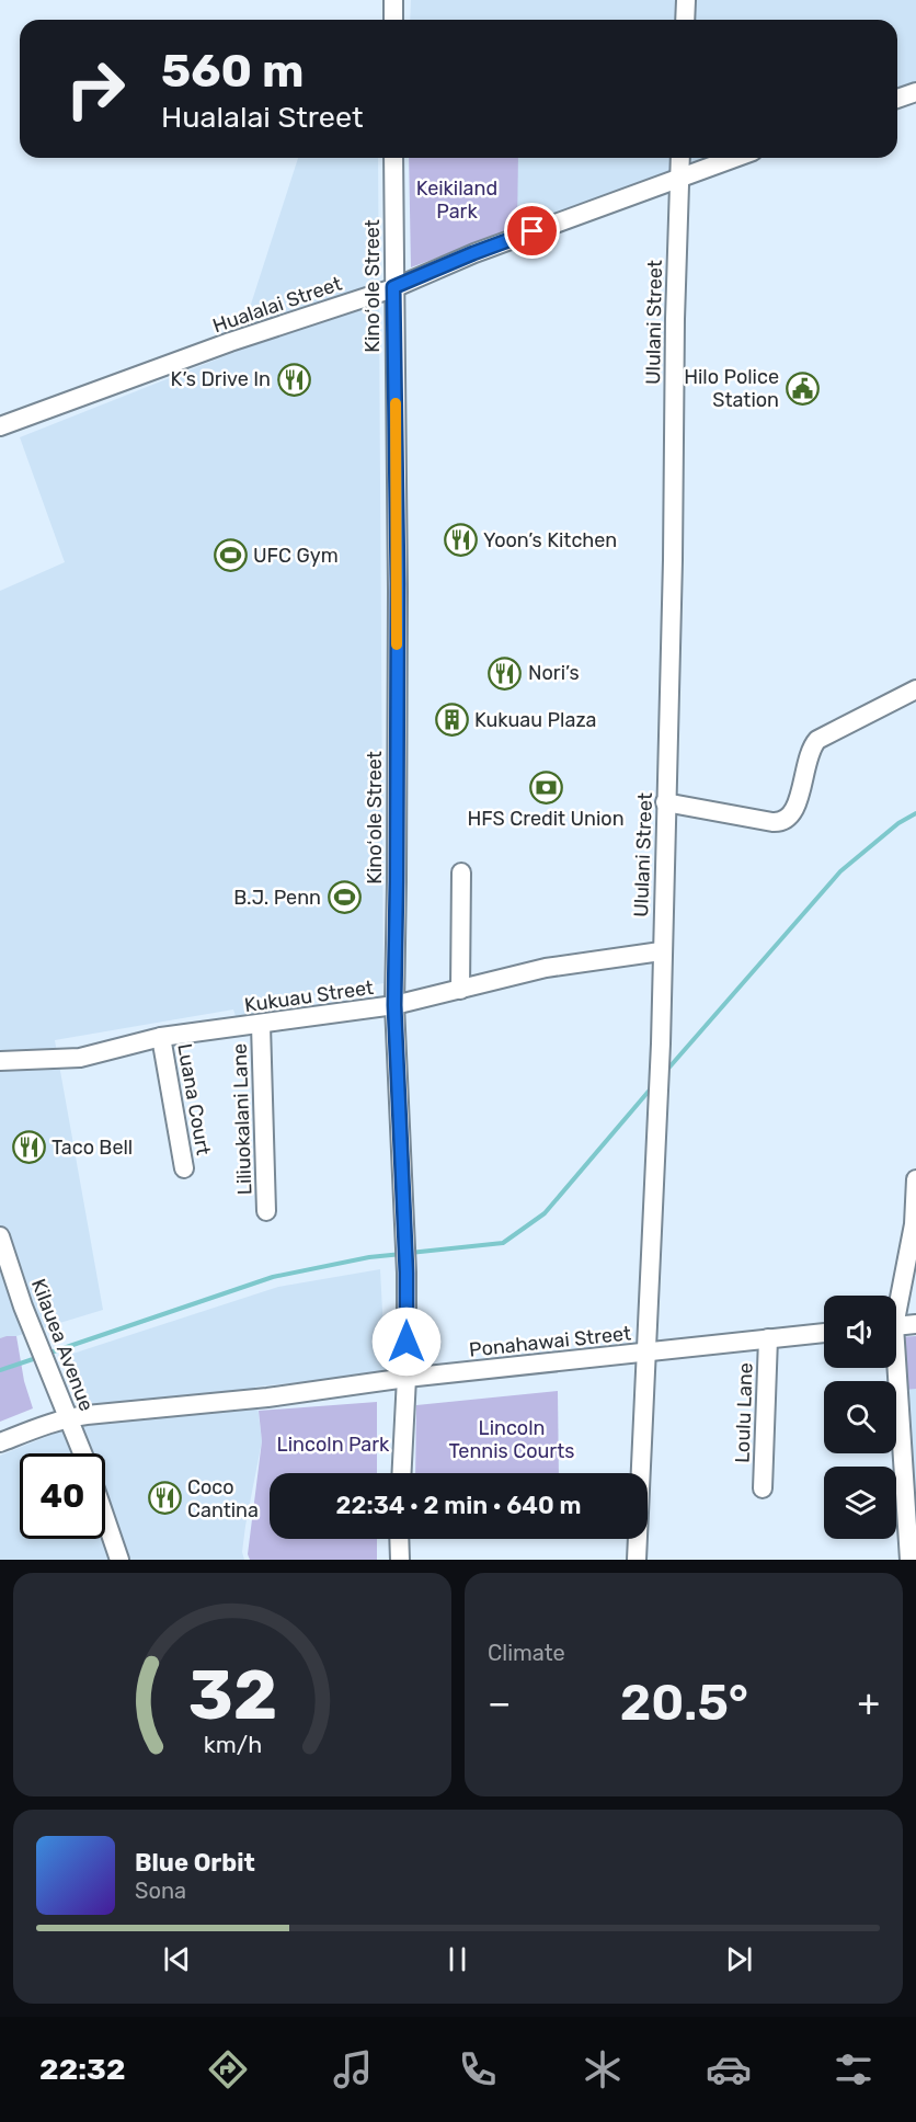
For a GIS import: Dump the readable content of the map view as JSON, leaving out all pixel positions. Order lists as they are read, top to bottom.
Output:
{
  "streets": {
    "street": [
      "Kinoʻole Street",
      "Hualalai Street",
      "Ululani Street",
      "Kukuau Street",
      "Luana Court",
      "Liliuokalani Lane",
      "Ponahawai Street",
      "Kilauea Avenue",
      "Loulu Lane"
    ]
  },
  "crossings": [
    ["Kinoʻole Street", "Hualalai Street"],
    ["Kinoʻole Street", "Kukuau Street"],
    ["Kinoʻole Street", "Ponahawai Street"],
    ["Hualalai Street", "Ululani Street"],
    ["Ululani Street", "Kukuau Street"],
    ["Ululani Street", "Ponahawai Street"],
    ["Kukuau Street", "Luana Court"],
    ["Kukuau Street", "Liliuokalani Lane"],
    ["Ponahawai Street", "Kilauea Avenue"],
    ["Ponahawai Street", "Loulu Lane"]
  ],
  "parks": ["Keikiland Park", "Lincoln Tennis Courts", "Lincoln Park"],
  "places": {
    "restaurant": [
      "K’s Drive In",
      "Yoon’s Kitchen",
      "Nori’s",
      "Taco Bell",
      "Coco Cantina"
    ],
    "public building": ["Hilo Police Station"],
    "sports": ["UFC Gym", "B.J. Penn"],
    "building": ["Kukuau Plaza"],
    "bank": ["HFS Credit Union"]
  },
  "page": {
    "turn": ["560 m", "Hualalai Street"],
    "limit": "40",
    "trip": "22:34 · 2 min · 640 m",
    "tile": "Climate",
    "heat": ["−", "20.5°", "+"],
    "song": ["Blue Orbit", "Sona"],
    "tabs": "22:32",
    "gauge": ["32", "km/h"]
  }
}
